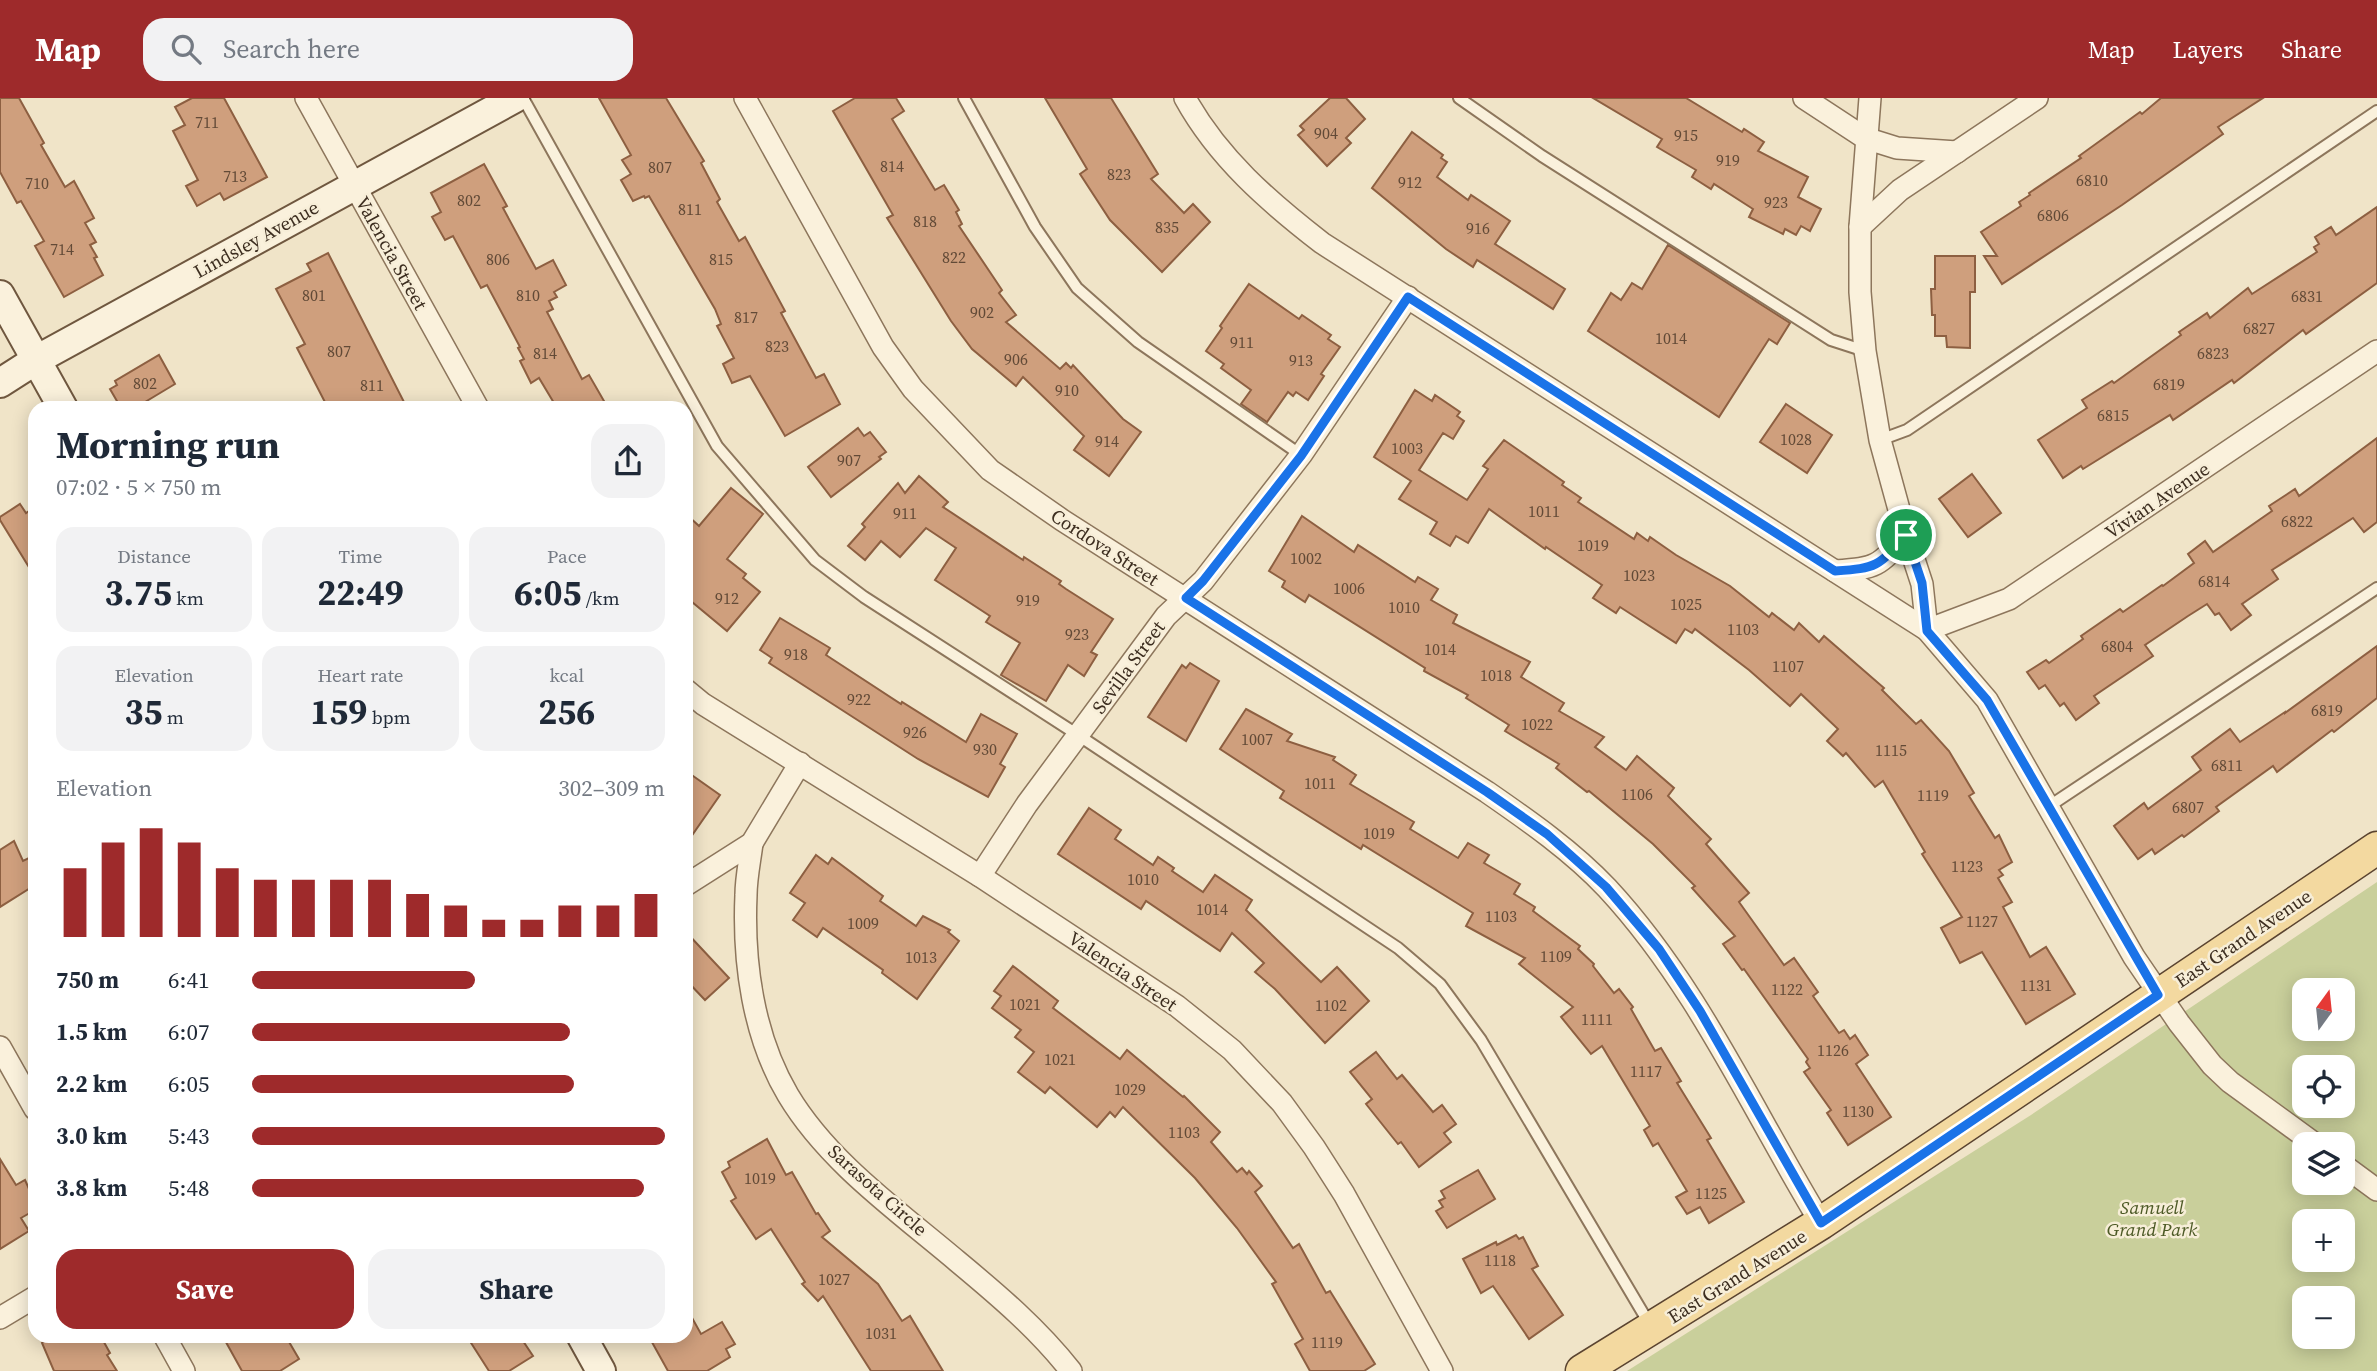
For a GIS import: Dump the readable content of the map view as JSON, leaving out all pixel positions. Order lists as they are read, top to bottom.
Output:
{
  "streets": {
    "main road": ["East Grand Avenue"],
    "street": [
      "Lindsley Avenue",
      "Valencia Street",
      "Vivian Avenue",
      "Cordova Street",
      "Sevilla Street",
      "Sarasota Circle"
    ]
  },
  "crossings": [
    ["Lindsley Avenue", "Valencia Street"],
    ["Valencia Street", "Sevilla Street"],
    ["Cordova Street", "Sevilla Street"],
    ["Cordova Street", "East Grand Avenue"]
  ],
  "parks": ["Samuell Grand Park"],
  "house_numbers": [
    "711",
    "904",
    "915",
    "919",
    "814",
    "807",
    "823",
    "713",
    "6810",
    "912",
    "710",
    "802",
    "923",
    "811",
    "6806",
    "818",
    "835",
    "916",
    "714",
    "822",
    "806",
    "815",
    "801",
    "810",
    "6831",
    "902",
    "817",
    "6827",
    "1014",
    "911",
    "823",
    "807",
    "814",
    "6823",
    "906",
    "913",
    "802",
    "6819",
    "811",
    "910",
    "6815",
    "1028",
    "914",
    "1003",
    "907",
    "1011",
    "911",
    "6822",
    "1019",
    "1002",
    "1023",
    "6814",
    "1006",
    "912",
    "919",
    "1025",
    "1010",
    "1103",
    "923",
    "6804",
    "1014",
    "918",
    "1107",
    "1018",
    "922",
    "6819",
    "1022",
    "926",
    "1007",
    "930",
    "1115",
    "6811",
    "1011",
    "1106",
    "1119",
    "6807",
    "1019",
    "1123",
    "1010",
    "1014",
    "1103",
    "1127",
    "1009",
    "1109",
    "1013",
    "1131",
    "1122",
    "1021",
    "1102",
    "1111",
    "1126",
    "1021",
    "1117",
    "1029",
    "1130",
    "1103",
    "1019",
    "1125",
    "1118",
    "1027",
    "1031",
    "1119"
  ],
  "north": "top",
  "page": {
    "header": "Map",
    "search": "Search here",
    "nav": ["Map", "Layers", "Share"],
    "heading": ["Morning run", "07:02 · 5 × 750 m"],
    "stats": [
      ["Distance", "3.75 km"],
      ["Time", "22:49"],
      ["Pace", "6:05 /km"],
      ["Elevation", "35 m"],
      ["Heart rate", "159 bpm"],
      ["kcal", "256"]
    ],
    "chart": ["Elevation", "302–309 m"],
    "list": [
      {
        "name": "750 m",
        "note": "6:41"
      },
      {
        "name": "1.5 km",
        "note": "6:07"
      },
      {
        "name": "2.2 km",
        "note": "6:05"
      },
      {
        "name": "3.0 km",
        "note": "5:43"
      },
      {
        "name": "3.8 km",
        "note": "5:48"
      }
    ],
    "map_buttons": ["+", "−"],
    "buttons": ["Save", "Share"]
  }
}
